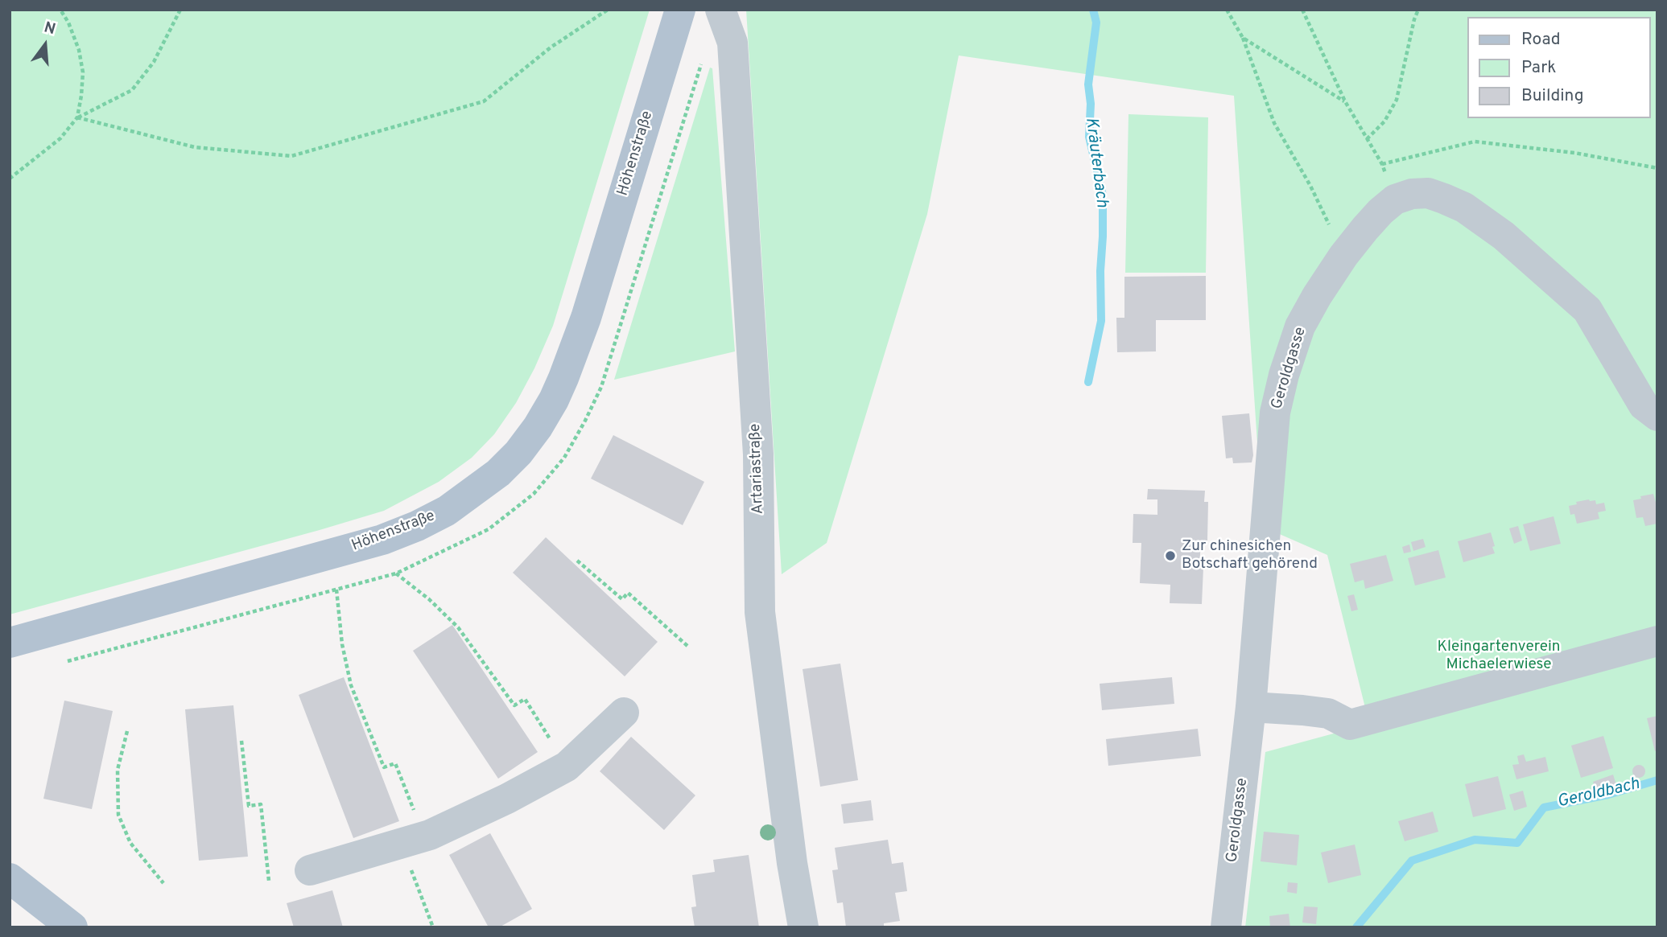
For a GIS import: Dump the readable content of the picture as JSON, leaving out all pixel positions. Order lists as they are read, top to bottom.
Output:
{
  "streets": {
    "main road": ["Höhenstraße"],
    "street": ["Geroldgasse", "Artariastraße"]
  },
  "water": ["Kräuterbach", "Geroldbach"],
  "parks": ["Kleingartenverein Michaelerwiese"],
  "places": ["Zur chinesichen Botschaft gehörend"],
  "legend": ["Road", "Park", "Building"],
  "north": "top"
}
